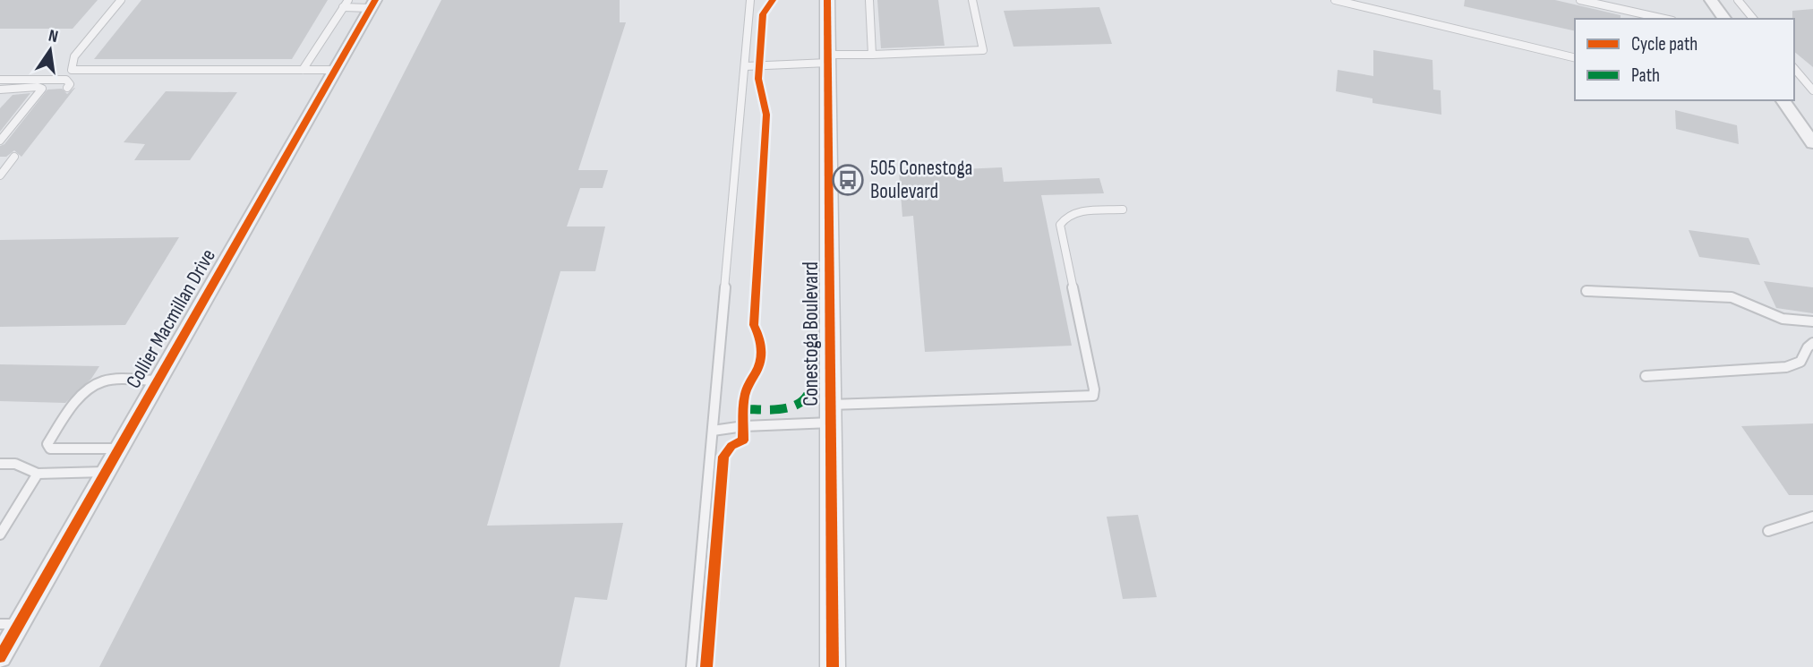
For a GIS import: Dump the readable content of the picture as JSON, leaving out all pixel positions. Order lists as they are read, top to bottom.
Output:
{
  "streets": {
    "street": ["Collier Macmillan Drive", "Conestoga Boulevard"]
  },
  "places": {
    "bus stop": ["505 Conestoga Boulevard"]
  },
  "legend": ["Cycle path", "Path"],
  "north": "top"
}
